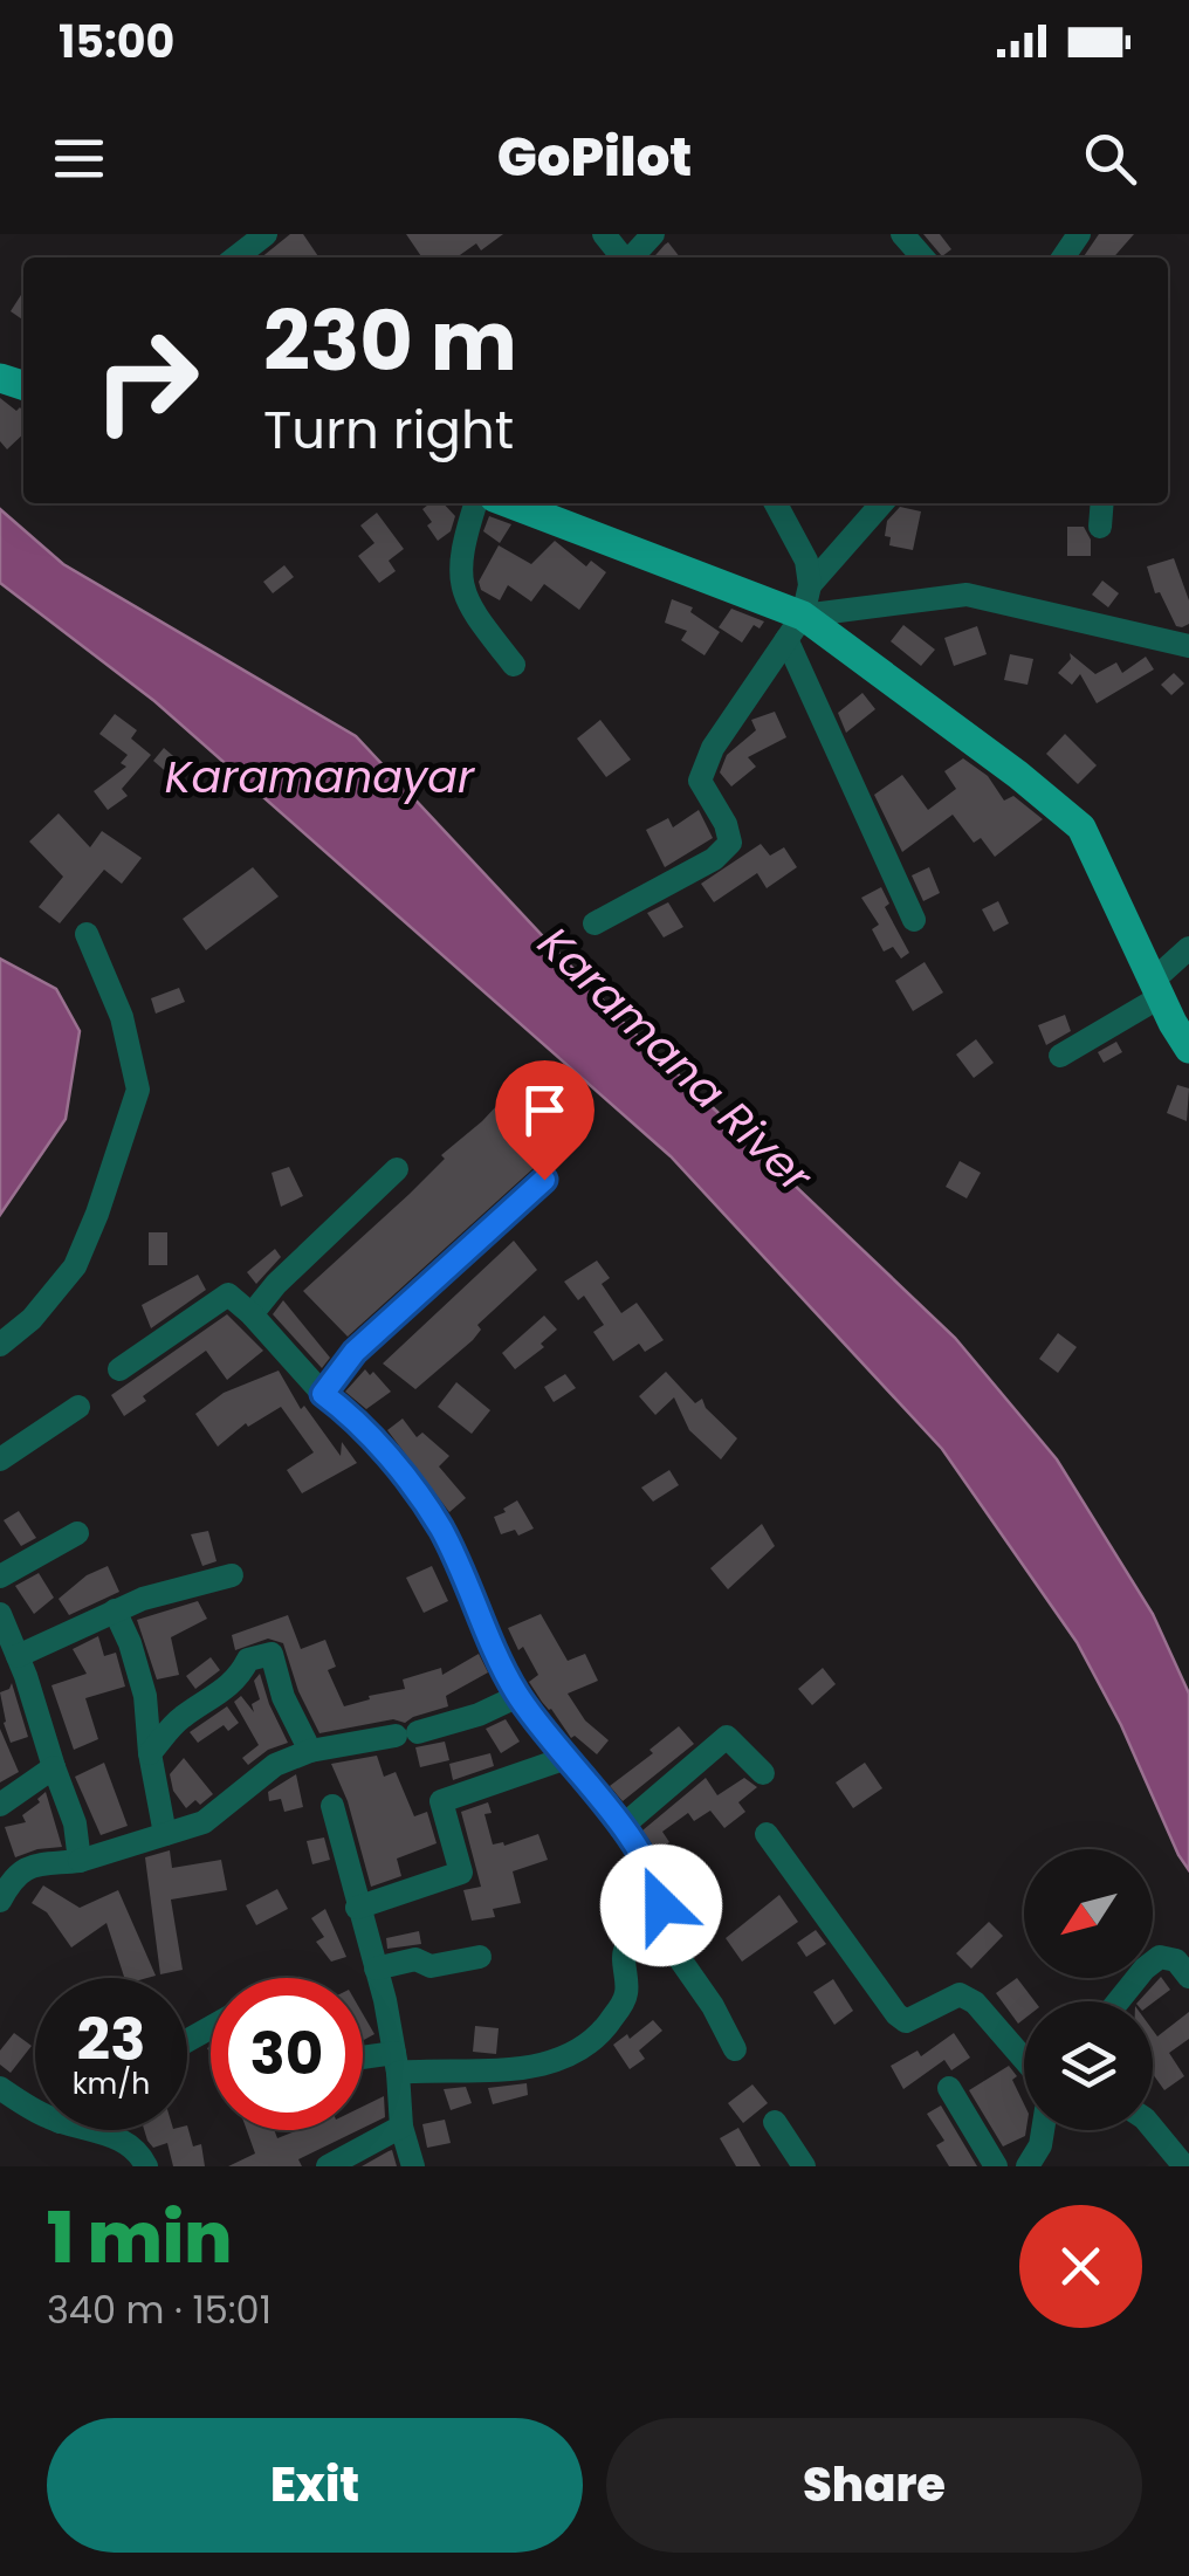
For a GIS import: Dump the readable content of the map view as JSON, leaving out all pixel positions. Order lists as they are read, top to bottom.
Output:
{
  "water": ["Karamanayar", "Karamana River"],
  "north": "bottom left",
  "page": {
    "status": "15:00",
    "header": "GoPilot",
    "turn": ["230 m", "Turn right"],
    "speed": "23 km/h",
    "limit": "30",
    "heading": ["1 min", "340 m · 15:01"],
    "buttons": ["Exit", "Share"]
  }
}
